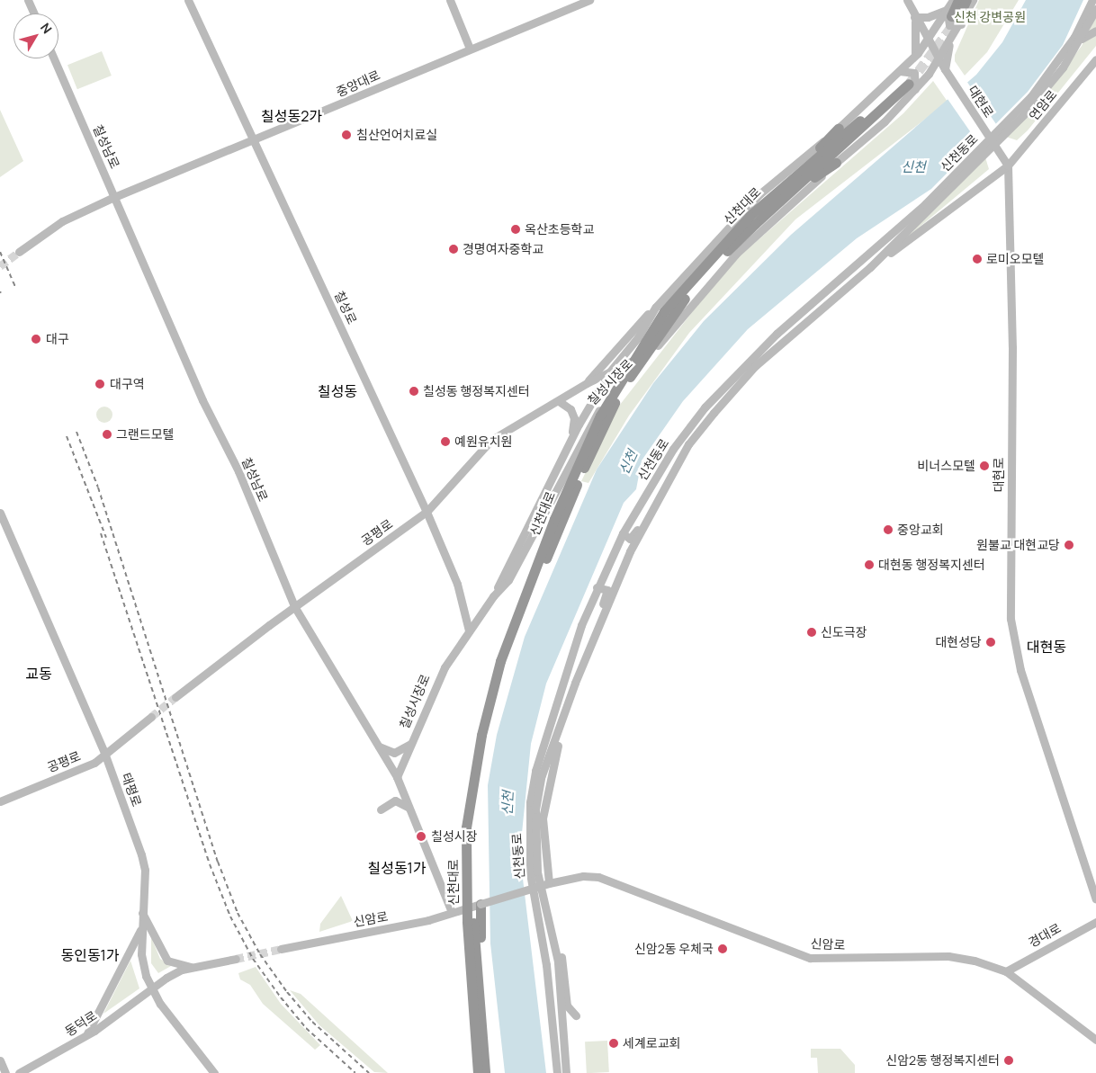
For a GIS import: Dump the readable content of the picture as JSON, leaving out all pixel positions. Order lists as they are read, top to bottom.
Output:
{
  "streets": {
    "highway": ["신천대로"],
    "main road": [
      "중앙대로",
      "대현로",
      "연암로",
      "칠성남로",
      "신천동로",
      "칠성로",
      "칠성시장로",
      "공평로",
      "태평로",
      "신암로",
      "경대로",
      "동덕로"
    ]
  },
  "crossings": [
    ["중앙대로", "칠성남로"],
    ["중앙대로", "칠성로"],
    ["대현로", "연암로"],
    ["연암로", "신천동로"],
    ["칠성남로", "칠성시장로"],
    ["칠성남로", "공평로"],
    ["칠성남로", "신암로"],
    ["신천대로", "칠성시장로"],
    ["칠성로", "칠성시장로"],
    ["칠성로", "공평로"],
    ["칠성시장로", "공평로"],
    ["공평로", "태평로"],
    ["태평로", "동덕로"],
    ["신암로", "경대로"]
  ],
  "districts": [
    "칠성동2가",
    "칠성동",
    "대현동",
    "교동",
    "칠성동1가",
    "동인동1가"
  ],
  "water": ["신천"],
  "parks": ["신천 강변공원"],
  "places": [
    "침산언어치료실",
    "옥산초등학교",
    "경명여자중학교",
    "로미오모텔",
    "대구",
    "대구역",
    "칠성동 행정복지센터",
    "그랜드모텔",
    "예원유치원",
    "비너스모텔",
    "중앙교회",
    "원불교 대현교당",
    "대현동 행정복지센터",
    "신도극장",
    "대현성당",
    "칠성시장",
    "신암2동 우체국",
    "세계로교회",
    "신암2동 행정복지센터"
  ],
  "north": "top right"
}
